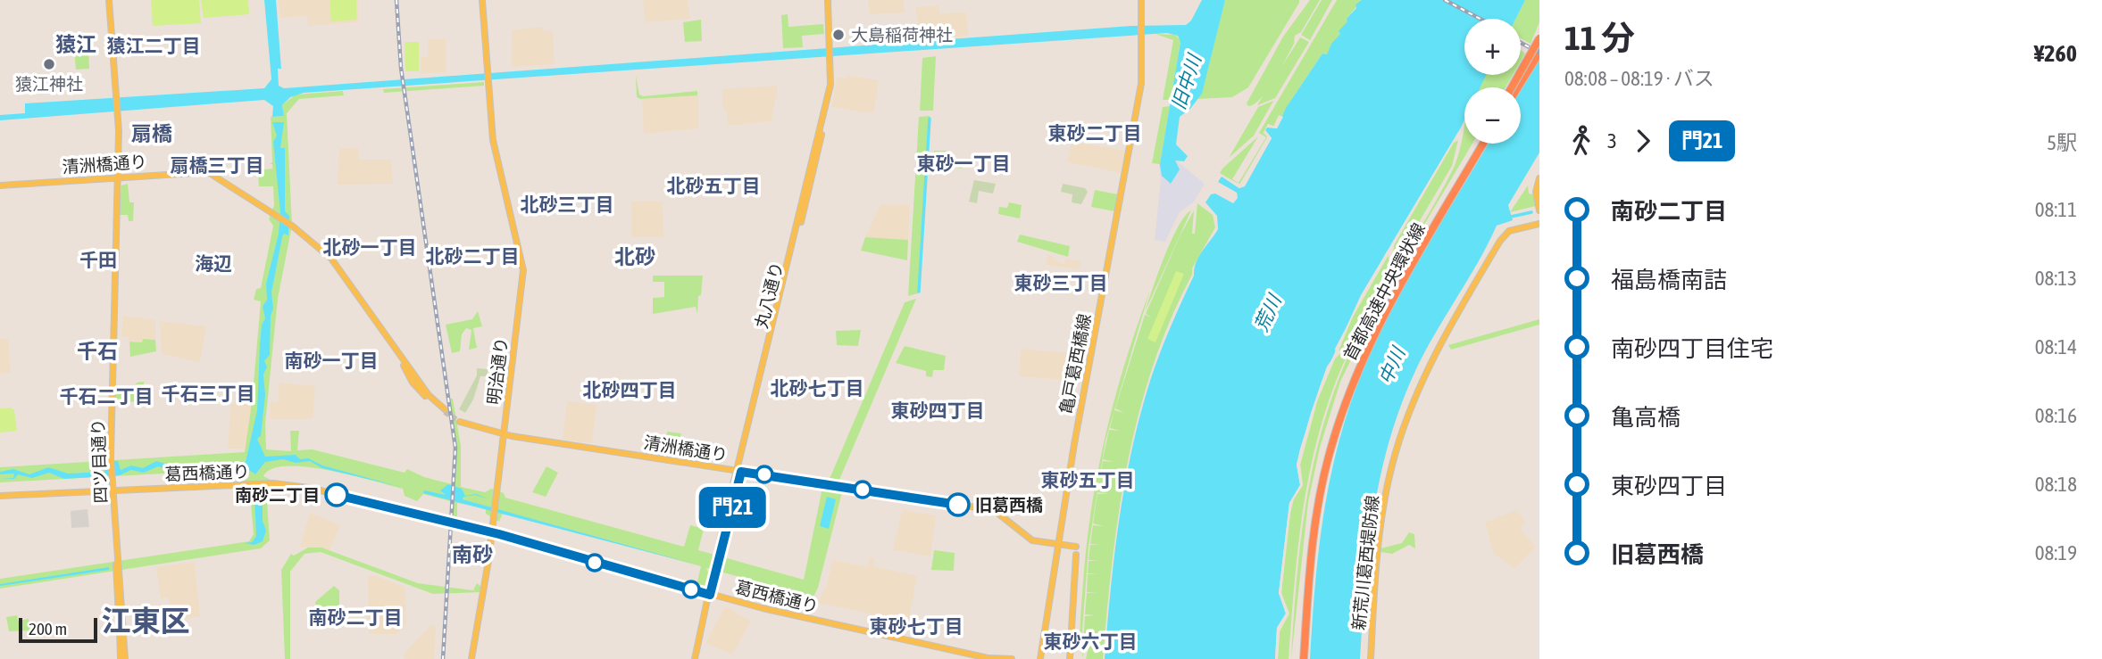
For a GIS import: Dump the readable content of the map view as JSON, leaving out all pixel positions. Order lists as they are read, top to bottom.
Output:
{
  "streets": {
    "highway": ["首都高速中央環状線"],
    "main road": [
      "清洲橋通り",
      "丸八通り",
      "亀戸葛西橋線",
      "明治通り",
      "四ツ目通り",
      "葛西橋通り",
      "新荒川葛西堤防線"
    ]
  },
  "crossings": [
    ["清洲橋通り", "丸八通り"],
    ["清洲橋通り", "亀戸葛西橋線"],
    ["清洲橋通り", "明治通り"],
    ["清洲橋通り", "四ツ目通り"],
    ["丸八通り", "葛西橋通り"],
    ["明治通り", "葛西橋通り"],
    ["四ツ目通り", "葛西橋通り"]
  ],
  "districts": [
    "猿江",
    "猿江二丁目",
    "東砂二丁目",
    "扇橋",
    "東砂一丁目",
    "扇橋三丁目",
    "北砂五丁目",
    "北砂三丁目",
    "北砂一丁目",
    "北砂二丁目",
    "北砂",
    "千田",
    "海辺",
    "東砂三丁目",
    "千石",
    "南砂一丁目",
    "北砂七丁目",
    "北砂四丁目",
    "千石三丁目",
    "千石二丁目",
    "東砂四丁目",
    "東砂五丁目",
    "南砂",
    "南砂二丁目",
    "江東区",
    "東砂七丁目",
    "東砂六丁目"
  ],
  "water": ["旧中川", "荒川", "中川"],
  "places": [
    "大島稲荷神社",
    "猿江神社",
    "南砂二丁目",
    "旧葛西橋"
  ],
  "lines": ["bus line 門21"],
  "scale_bar": "200 m",
  "page": {
    "on_map": "門21",
    "heading": ["11 分", "08:08 – 08:19 · バス", "¥260"],
    "map_buttons": ["+", "−"],
    "legs": ["3", "門21", "5駅"],
    "list": [
      {
        "name": "南砂二丁目",
        "value": "08:11"
      },
      {
        "name": "福島橋南詰",
        "value": "08:13"
      },
      {
        "name": "南砂四丁目住宅",
        "value": "08:14"
      },
      {
        "name": "亀高橋",
        "value": "08:16"
      },
      {
        "name": "東砂四丁目",
        "value": "08:18"
      },
      {
        "name": "旧葛西橋",
        "value": "08:19"
      }
    ],
    "scale": "200 m"
  }
}
